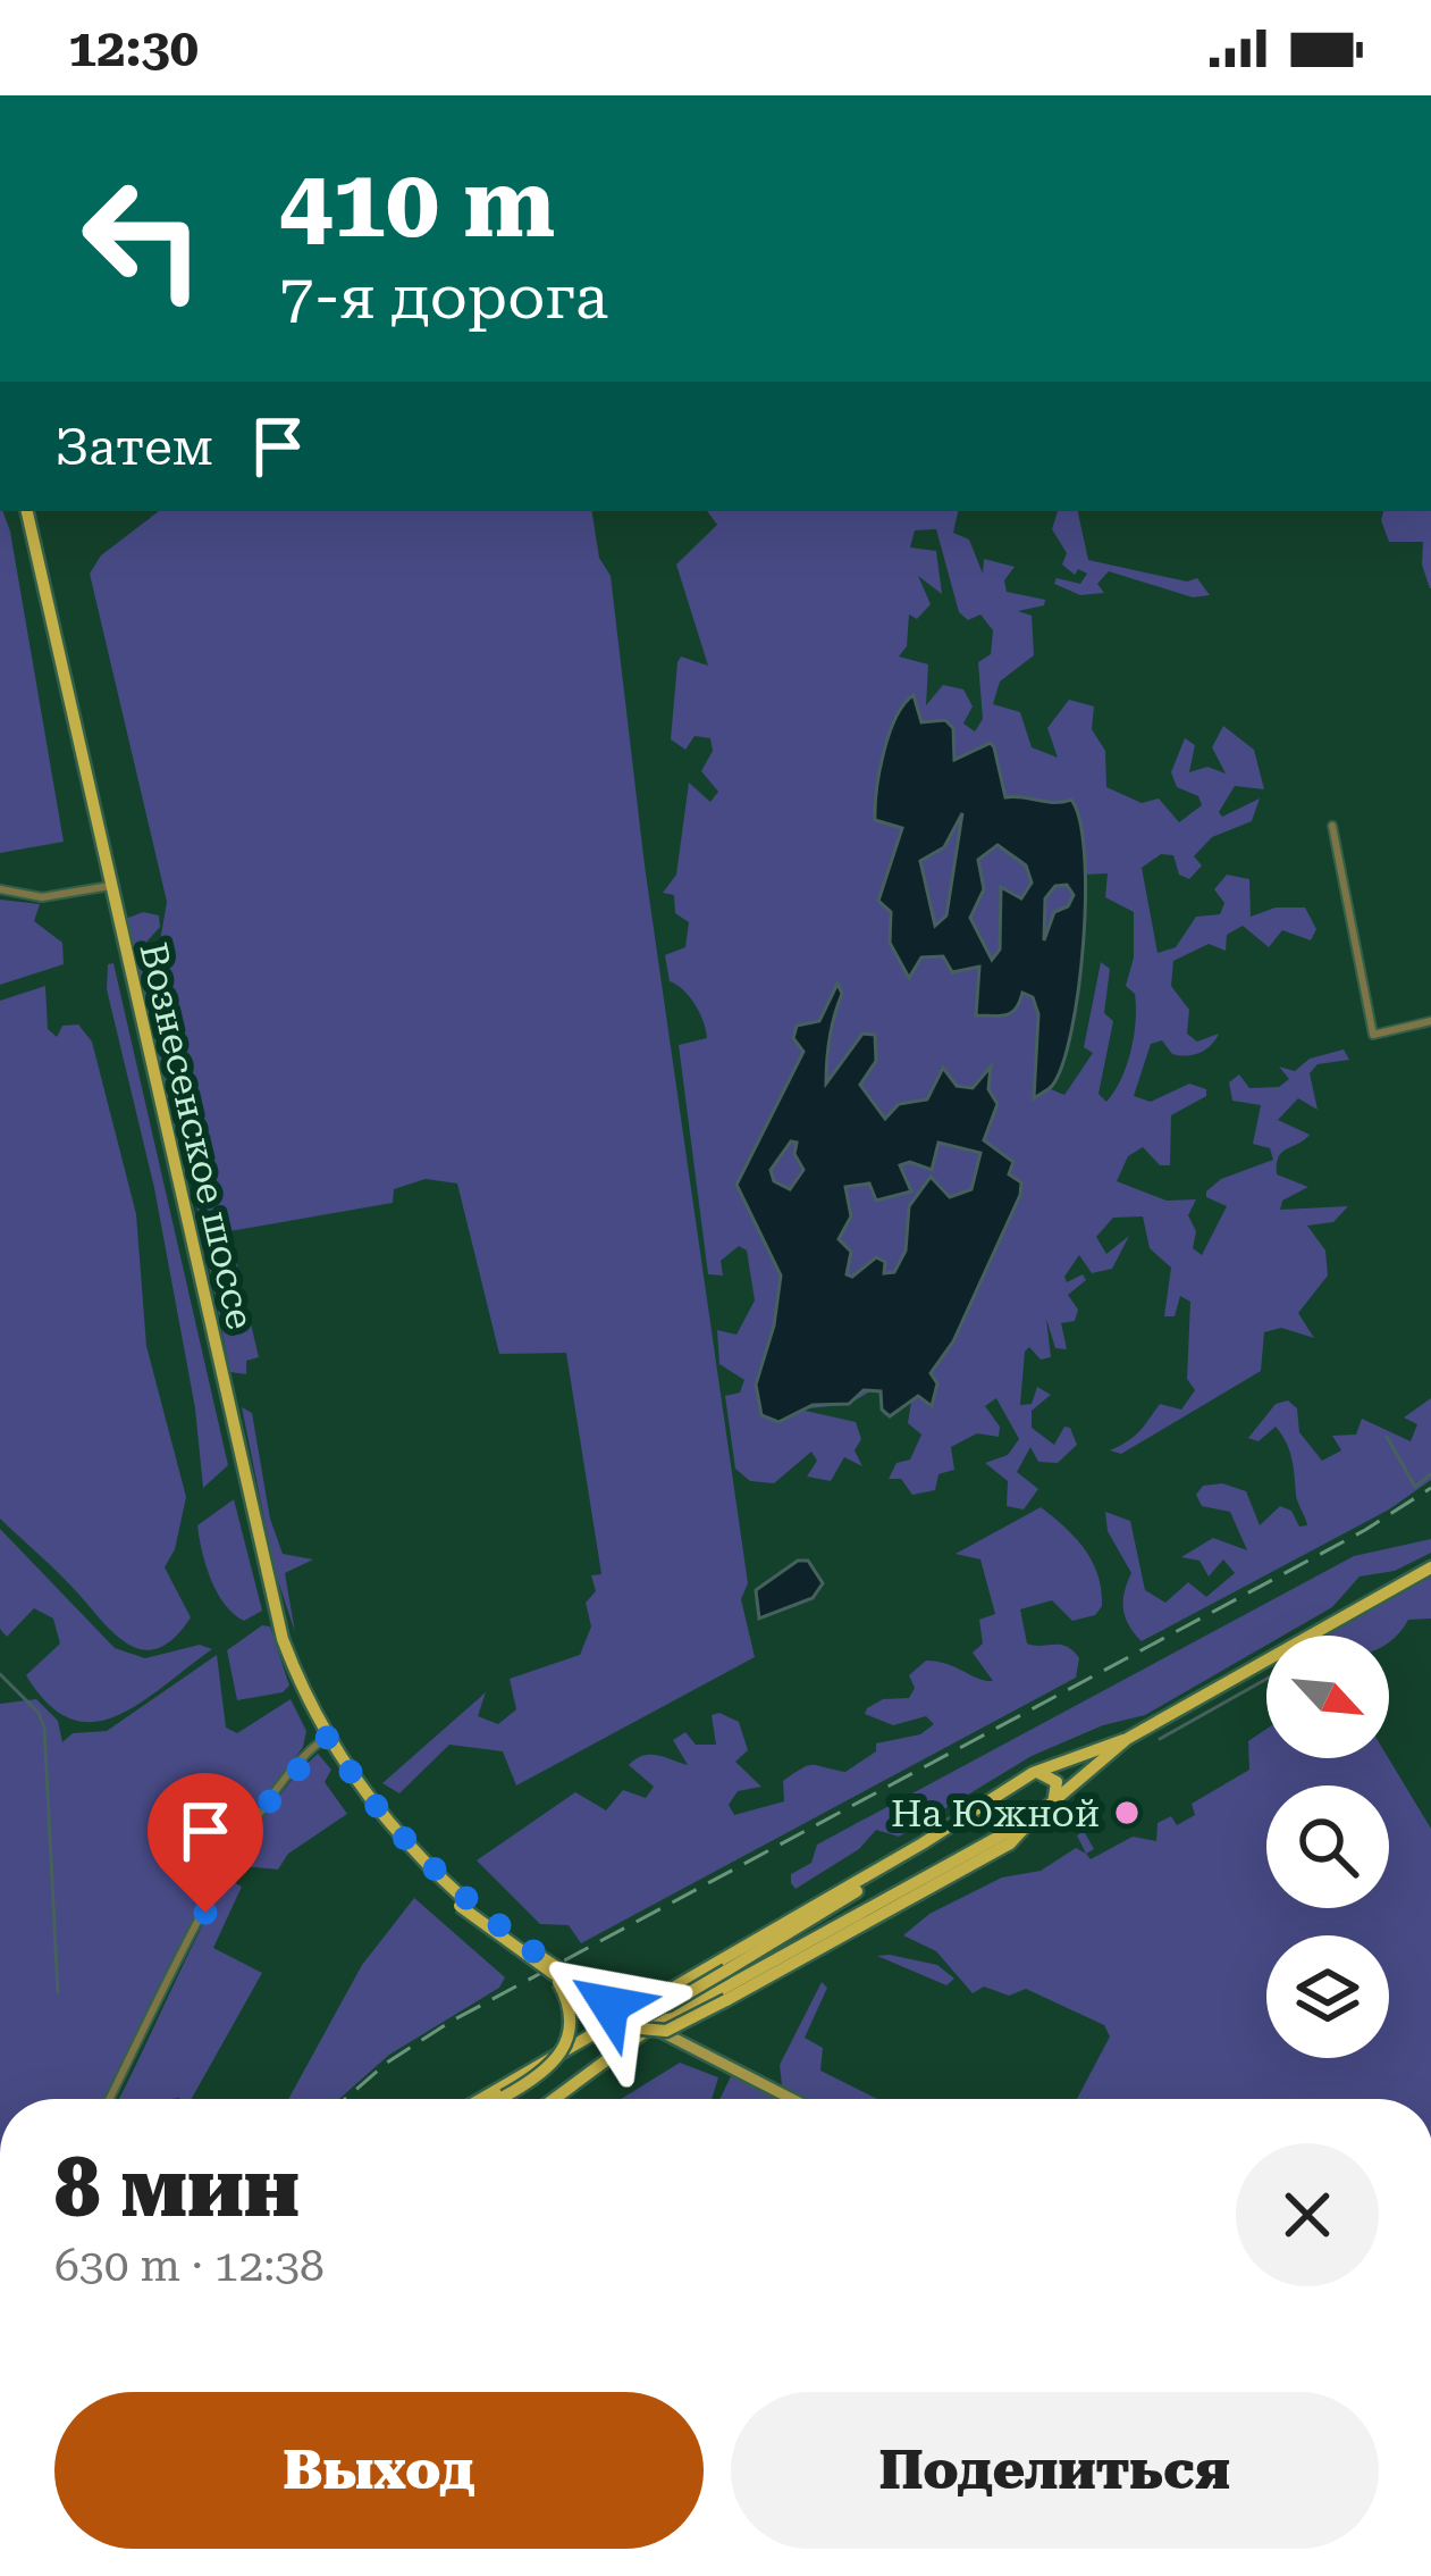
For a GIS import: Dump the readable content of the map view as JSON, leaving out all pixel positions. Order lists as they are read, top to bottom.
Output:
{
  "streets": {
    "main road": ["Вознесенское шоссе"]
  },
  "places": ["На Южной"],
  "north": "bottom right",
  "page": {
    "status": "12:30",
    "turn": ["410 m", "7-я дорога"],
    "then": "Затем",
    "heading": ["8 мин", "630 m · 12:38"],
    "buttons": ["Выход", "Поделиться"]
  }
}
